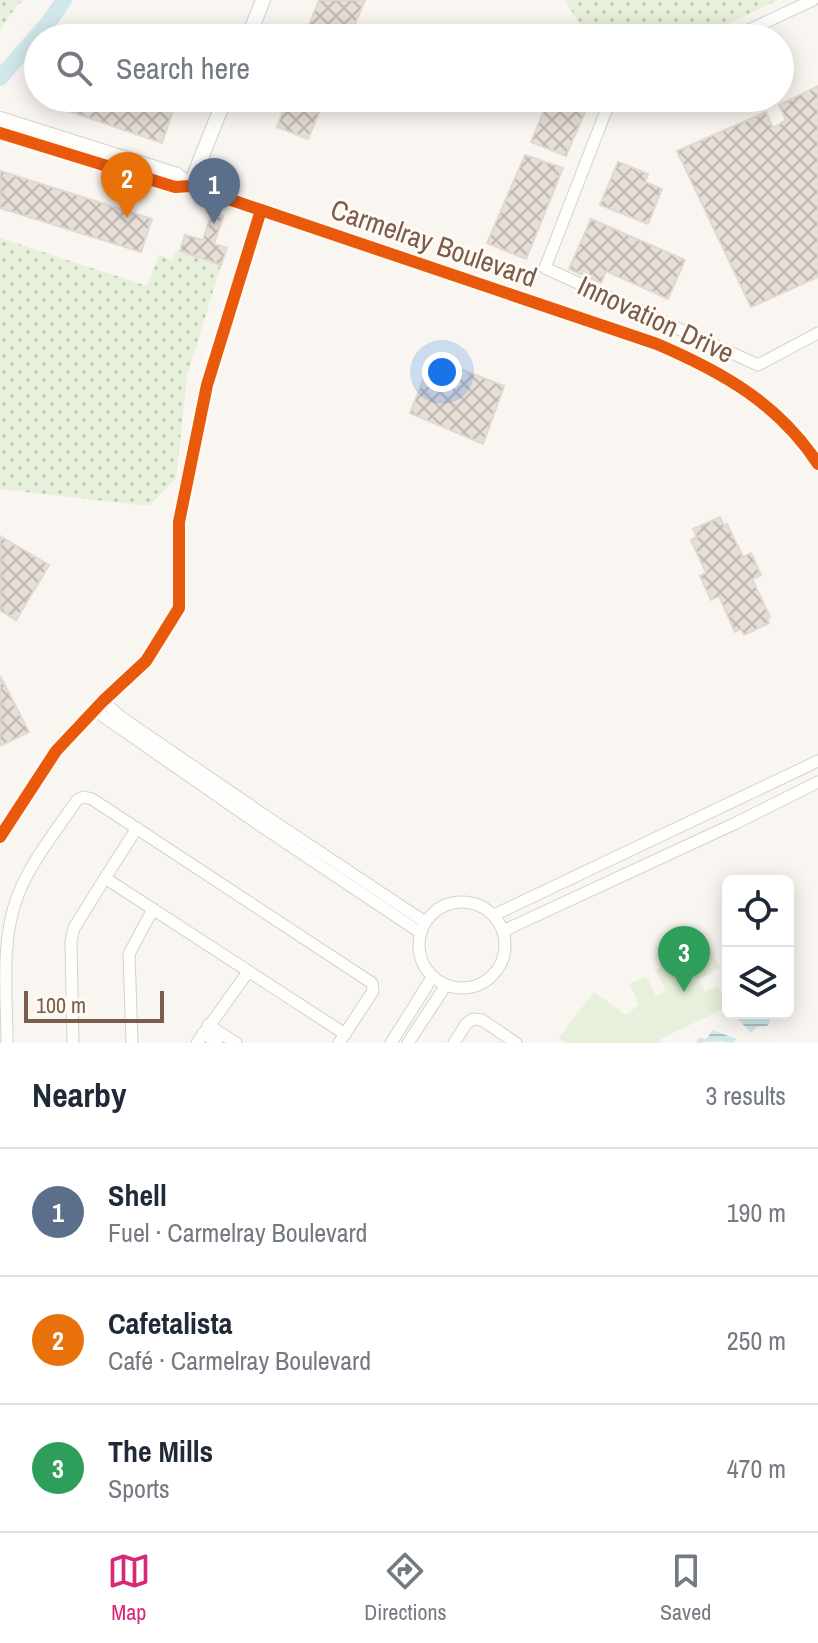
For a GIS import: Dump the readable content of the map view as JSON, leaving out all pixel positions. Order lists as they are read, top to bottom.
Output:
{
  "streets": {
    "street": ["Carmelray Boulevard", "Innovation Drive"]
  },
  "scale_bar": "100 m",
  "page": {
    "search": "Search here",
    "pins": ["2", "1", "3"],
    "scale": "100 m",
    "heading": ["Nearby", "3 results"],
    "list": [
      {
        "mark": "1",
        "name": "Shell",
        "note": "Fuel · Carmelray Boulevard",
        "value": "190 m"
      },
      {
        "mark": "2",
        "name": "Cafetalista",
        "note": "Café · Carmelray Boulevard",
        "value": "250 m"
      },
      {
        "mark": "3",
        "name": "The Mills",
        "note": "Sports",
        "value": "470 m"
      }
    ],
    "nav": ["Map", "Directions", "Saved"]
  }
}
